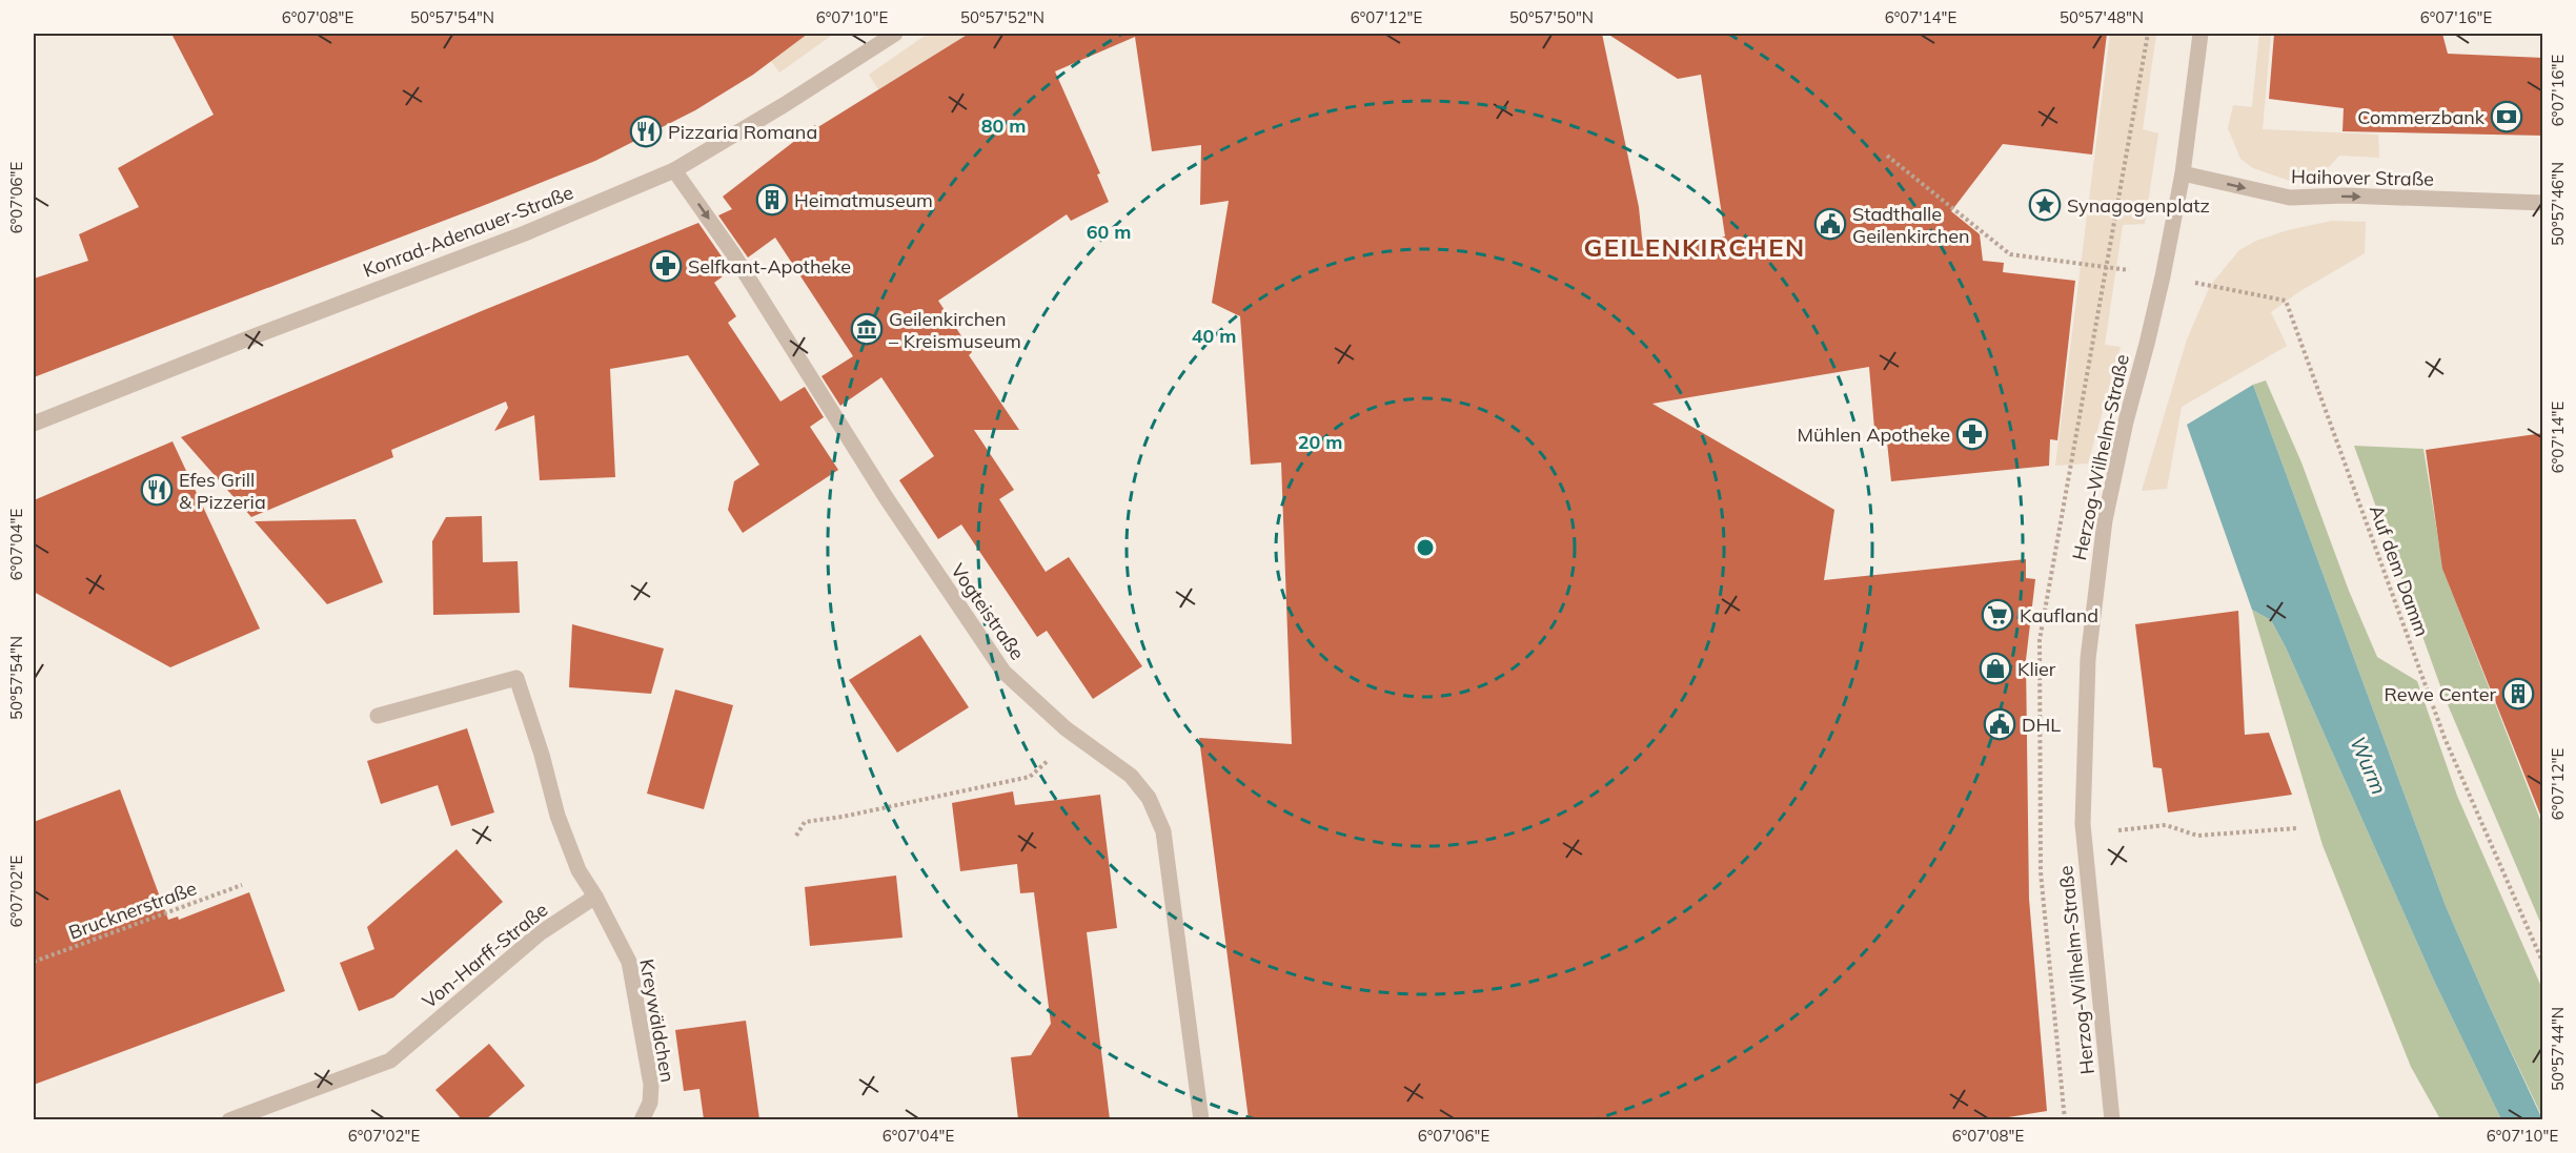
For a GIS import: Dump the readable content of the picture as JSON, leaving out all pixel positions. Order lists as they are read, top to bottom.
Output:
{
  "streets": {
    "street": [
      "Haihover Straße",
      "Konrad-Adenauer-Straße",
      "Herzog-Wilhelm-Straße",
      "Vogteistraße",
      "Von-Harff-Straße",
      "Kreywäldchen"
    ],
    "path": ["Auf dem Damm", "Brucknerstraße"]
  },
  "crossings": [
    ["Haihover Straße", "Herzog-Wilhelm-Straße"],
    ["Konrad-Adenauer-Straße", "Vogteistraße"],
    ["Herzog-Wilhelm-Straße", "Auf dem Damm"],
    ["Von-Harff-Straße", "Kreywäldchen"]
  ],
  "one_way": ["Haihover Straße", "Vogteistraße"],
  "districts": ["GEILENKIRCHEN"],
  "water": ["Wurm"],
  "places": {
    "bank": ["Commerzbank"],
    "restaurant": ["Pizzaria Romana", "Efes Grill & Pizzeria"],
    "building": ["Heimatmuseum", "Rewe Center"],
    "place": ["Synagogenplatz"],
    "public building": ["Stadthalle Geilenkirchen", "DHL"],
    "pharmacy": ["Selfkant-Apotheke", "Mühlen Apotheke"],
    "museum": ["Geilenkirchen – Kreismuseum"],
    "supermarket": ["Kaufland"],
    "shop": ["Klier"]
  },
  "coordinates": [
    "6°07'08\"E",
    "50°57'54\"N",
    "6°07'10\"E",
    "50°57'52\"N",
    "6°07'12\"E",
    "50°57'50\"N",
    "6°07'14\"E",
    "50°57'48\"N",
    "6°07'16\"E",
    "6°07'06\"E",
    "50°57'46\"N",
    "6°07'04\"E",
    "6°07'02\"E",
    "50°57'44\"N"
  ],
  "rings": [
    "80 m",
    "60 m",
    "40 m",
    "20 m"
  ]
}
